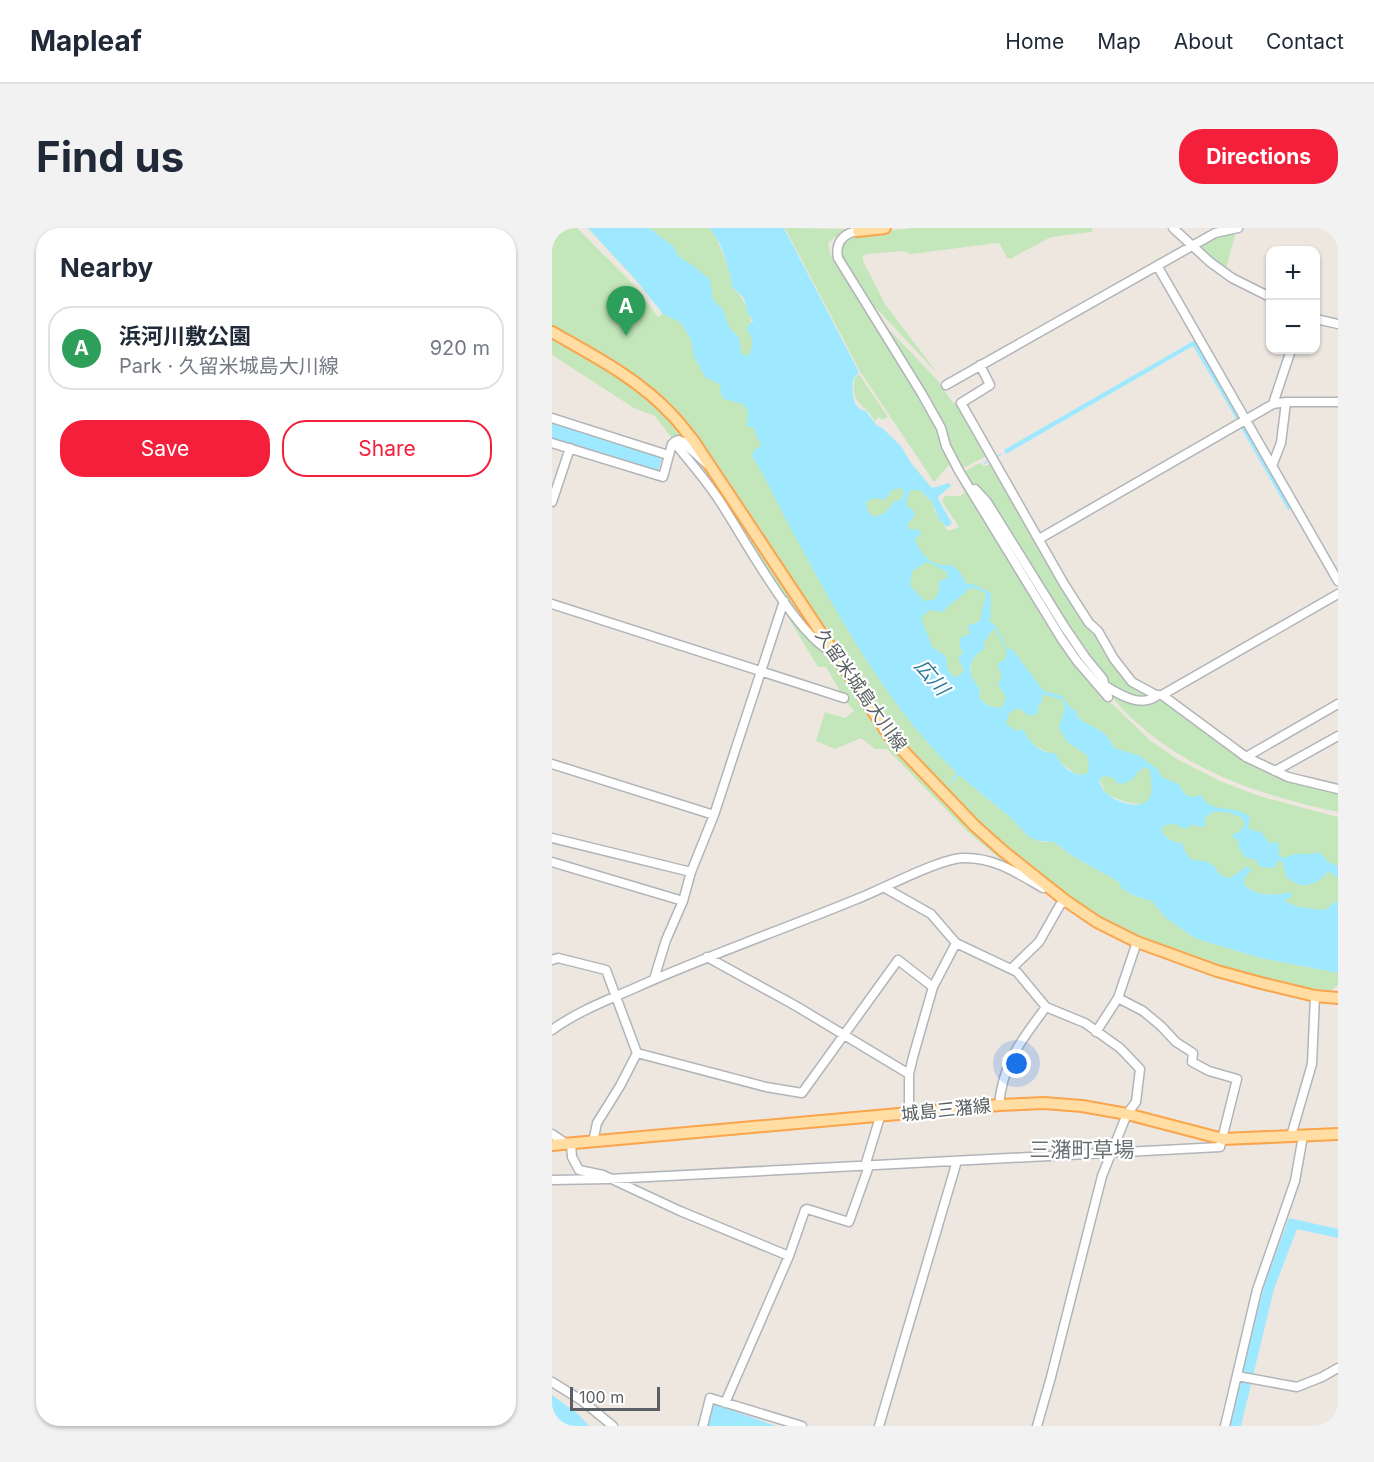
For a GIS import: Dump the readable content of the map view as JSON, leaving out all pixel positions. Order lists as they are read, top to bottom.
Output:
{
  "streets": {
    "main road": ["久留米城島大川線", "城島三潴線"]
  },
  "districts": ["三潴町草場"],
  "water": ["広川"],
  "scale_bar": "100 m",
  "page": {
    "header": "Mapleaf",
    "nav": [
      "Home",
      "Map",
      "About",
      "Contact"
    ],
    "buttons": [
      "Directions",
      ["Save", "Share"]
    ],
    "title": "Find us",
    "heading": "Nearby",
    "map_buttons": ["+", "−"],
    "pins": "A",
    "list": [
      {
        "mark": "A",
        "name": "浜河川敷公園",
        "note": "Park · 久留米城島大川線",
        "value": "920 m"
      }
    ],
    "scale": "100 m"
  }
}
